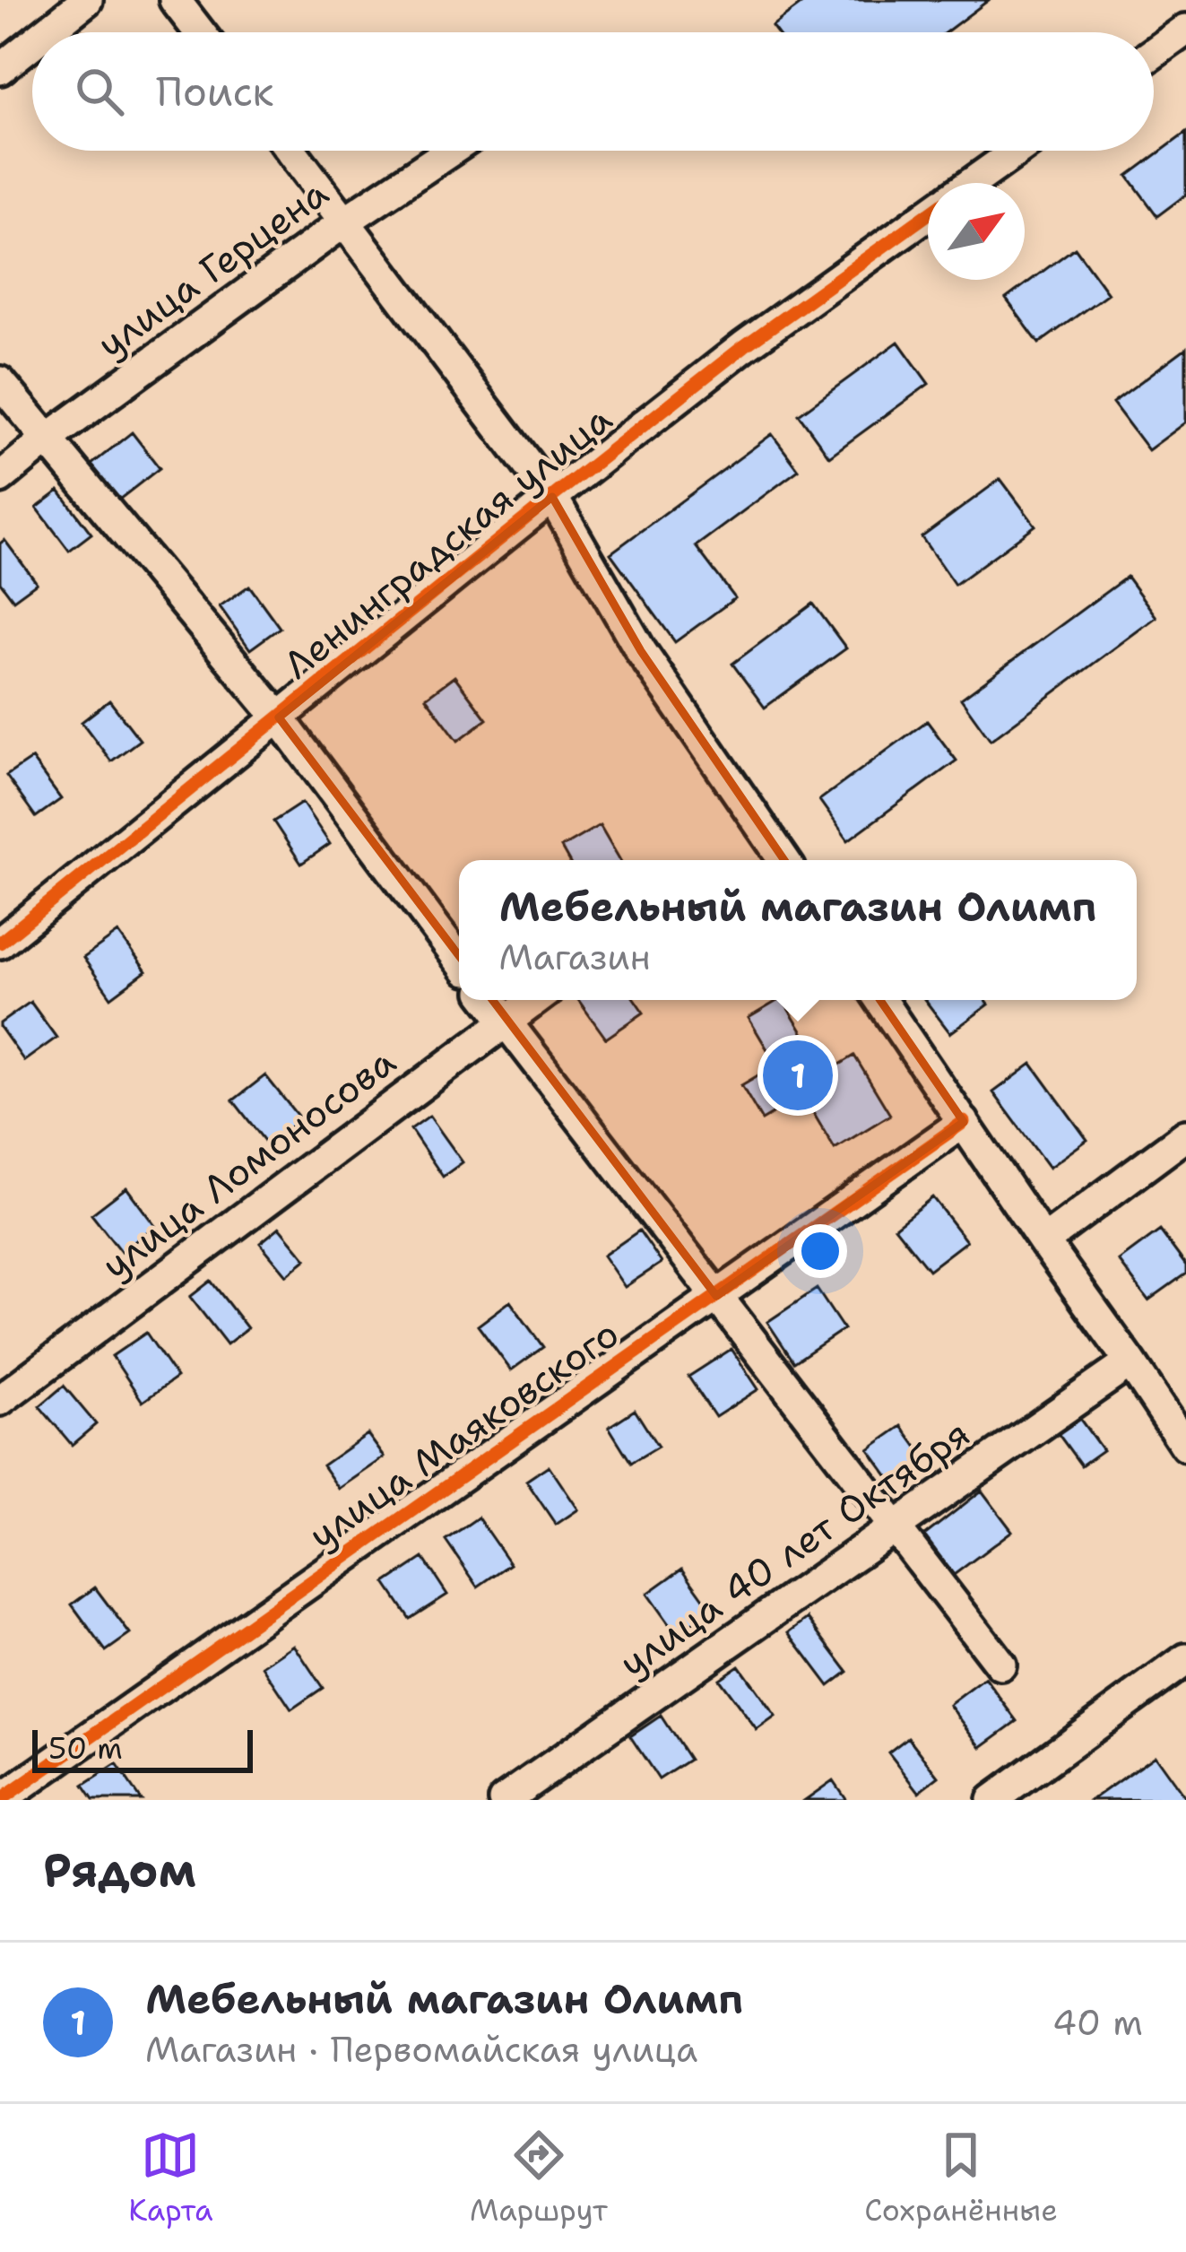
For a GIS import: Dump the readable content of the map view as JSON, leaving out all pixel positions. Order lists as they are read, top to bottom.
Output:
{
  "streets": {
    "street": [
      "улица Герцена",
      "Ленинградская улица",
      "улица Ломоносова",
      "улица Маяковского",
      "улица 40 лет Октября"
    ]
  },
  "scale_bar": "50 m",
  "north": "top right",
  "page": {
    "search": "Поиск",
    "popup": ["Мебельный магазин Олимп", "Магазин"],
    "pins": "1",
    "scale": "50 m",
    "heading": "Рядом",
    "list": [
      {
        "mark": "1",
        "name": "Мебельный магазин Олимп",
        "note": "Магазин · Первомайская улица",
        "value": "40 m"
      }
    ],
    "nav": ["Карта", "Маршрут", "Сохранённые"]
  }
}
